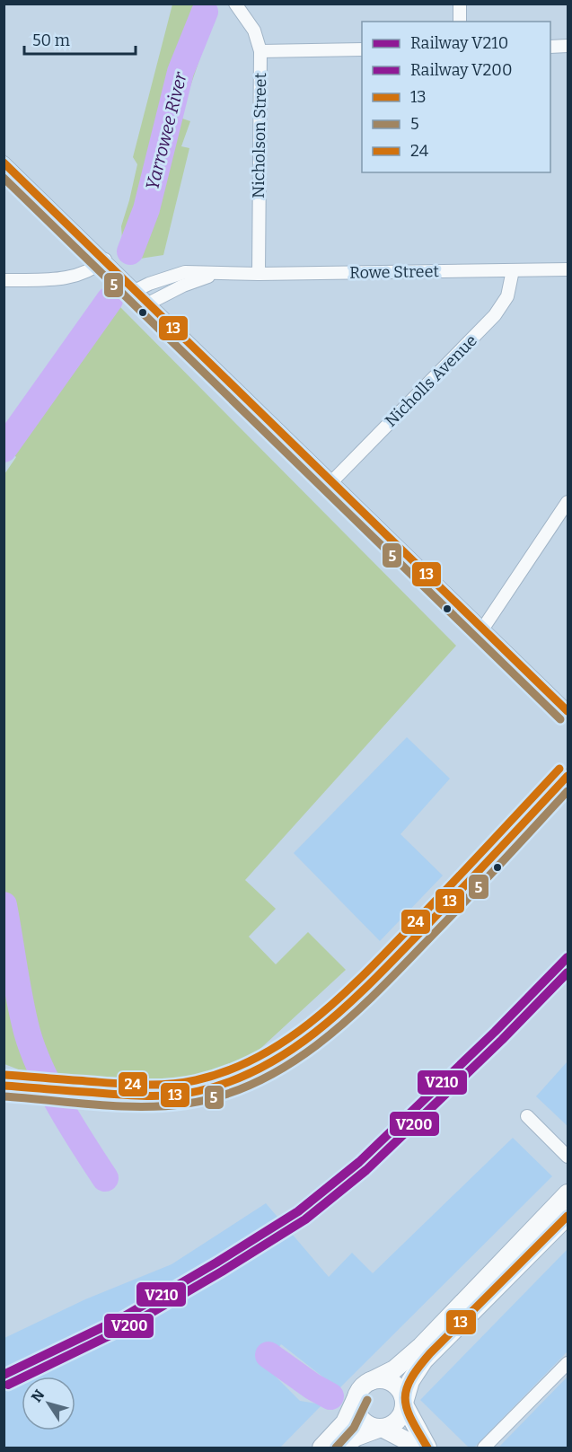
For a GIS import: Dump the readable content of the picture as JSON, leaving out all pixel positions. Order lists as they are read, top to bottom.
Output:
{
  "streets": {
    "street": ["Nicholson Street", "Rowe Street", "Nicholls Avenue"]
  },
  "crossings": [
    ["Nicholson Street", "Rowe Street"],
    ["Rowe Street", "Nicholls Avenue"]
  ],
  "water": ["Yarrowee River"],
  "lines": [
    "transit line 13",
    "transit line 5",
    "transit line 24",
    "rail line V210",
    "rail line V200"
  ],
  "legend": [
    "Railway V210",
    "Railway V200",
    "13",
    "5",
    "24"
  ],
  "scale_bar": "50 m",
  "north": "top left"
}
